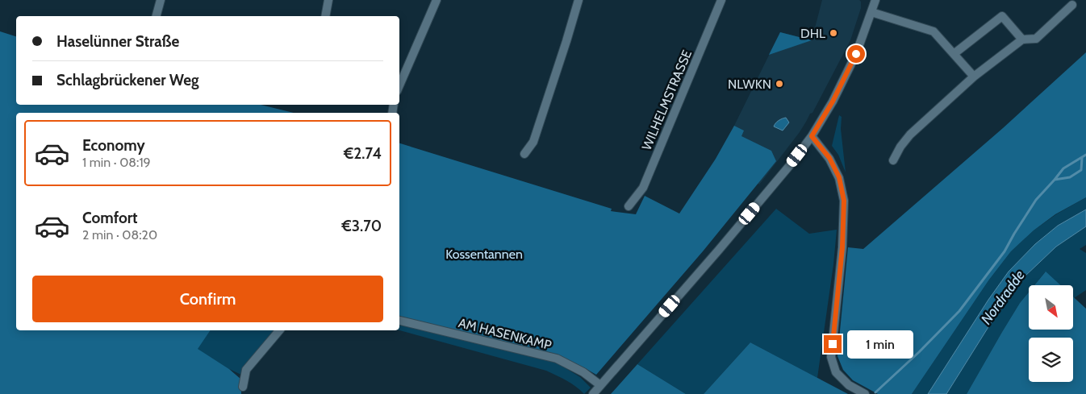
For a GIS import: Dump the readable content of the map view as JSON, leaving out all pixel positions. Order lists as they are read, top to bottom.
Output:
{
  "streets": {
    "street": ["WILHELMSTRASSE", "AM HASENKAMP"]
  },
  "water": ["Nordradde"],
  "parks": ["Kossentannen"],
  "places": ["DHL", "NLWKN"],
  "north": "bottom right",
  "page": {
    "banner": ["Haselünner Straße", "Schlagbrückener Weg"],
    "list": [
      {
        "name": "Economy",
        "note": "1 min · 08:19",
        "value": "€2.74"
      },
      {
        "name": "Comfort",
        "note": "2 min · 08:20",
        "value": "€3.70"
      }
    ],
    "buttons": "Confirm",
    "bubble": "1 min"
  }
}
